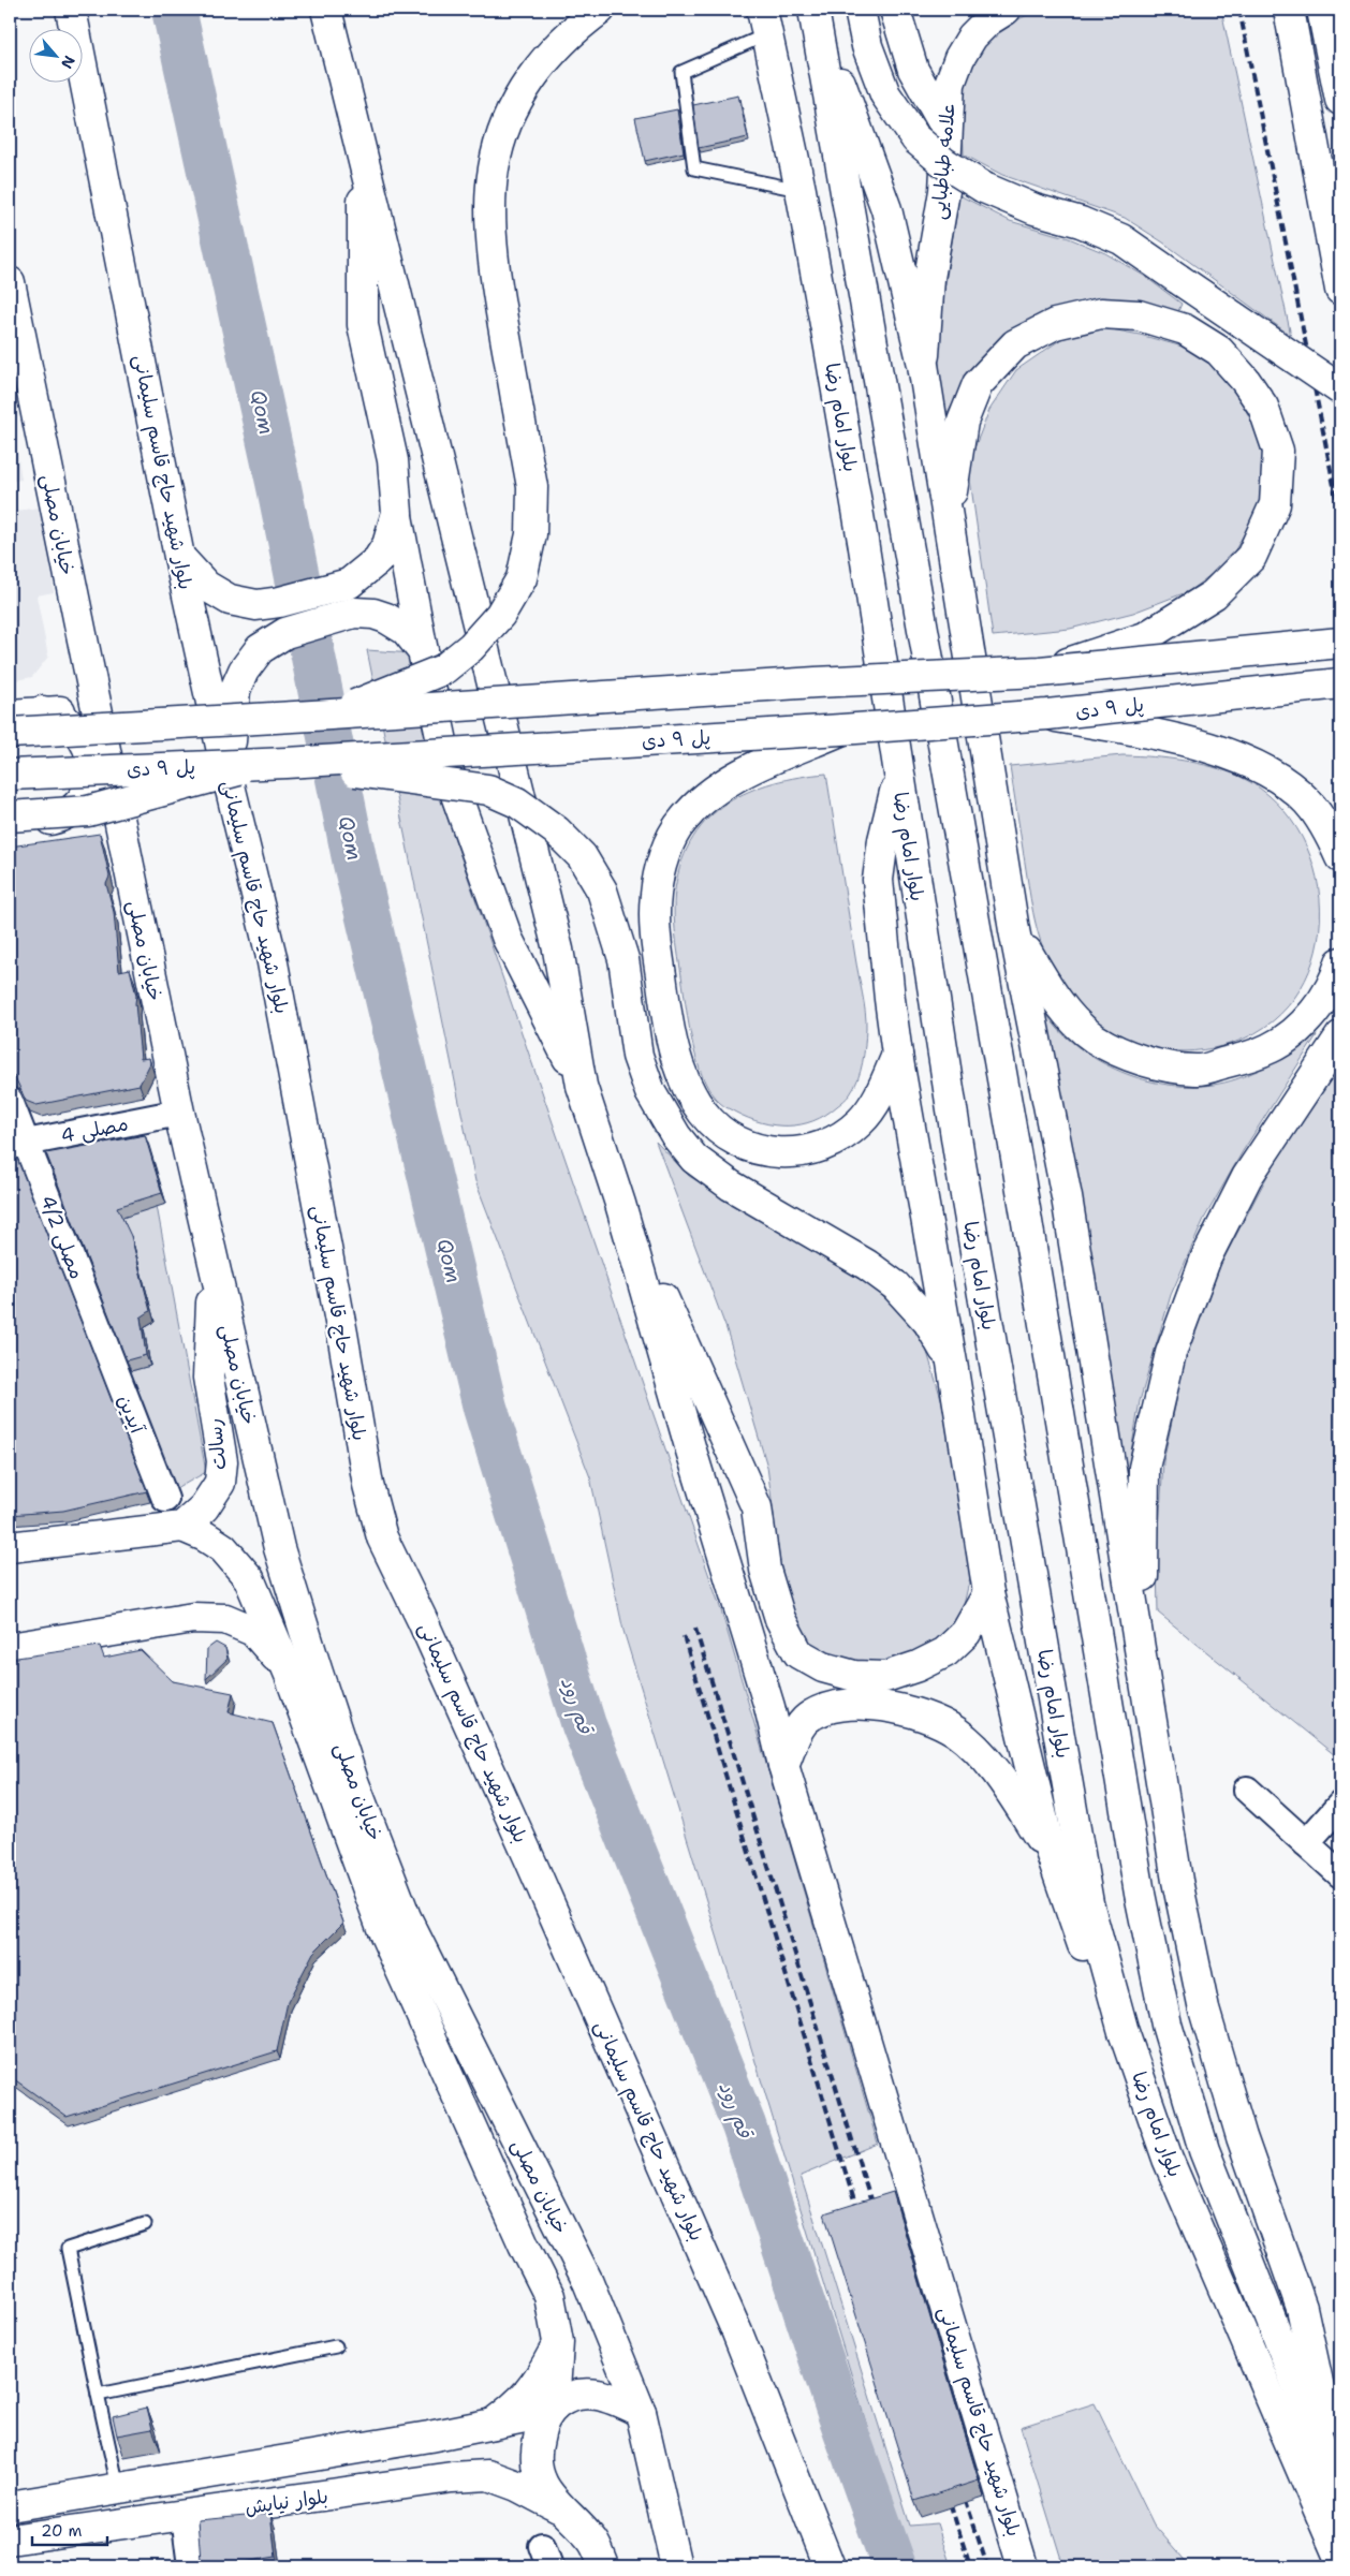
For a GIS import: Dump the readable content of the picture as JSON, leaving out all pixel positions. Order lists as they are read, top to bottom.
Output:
{
  "streets": {
    "main road": [
      "علامه طباطبایی",
      "بلوار امام رضا",
      "بلوار شهید حاج قاسم سلیمانی",
      "خیابان مصلی",
      "پل ۹ دی",
      "رسالت",
      "بلوار نیایش"
    ],
    "street": ["مصلی 4", "مصلی 4/2", "آیدین"]
  },
  "crossings": [
    ["خیابان مصلی", "مصلی 4"],
    ["خیابان مصلی", "رسالت"],
    ["خیابان مصلی", "بلوار نیایش"],
    ["مصلی 4", "مصلی 4/2"],
    ["مصلی 4/2", "آیدین"]
  ],
  "water": ["Qom", "قم رود"],
  "scale_bar": "20 m",
  "north": "bottom right"
}
